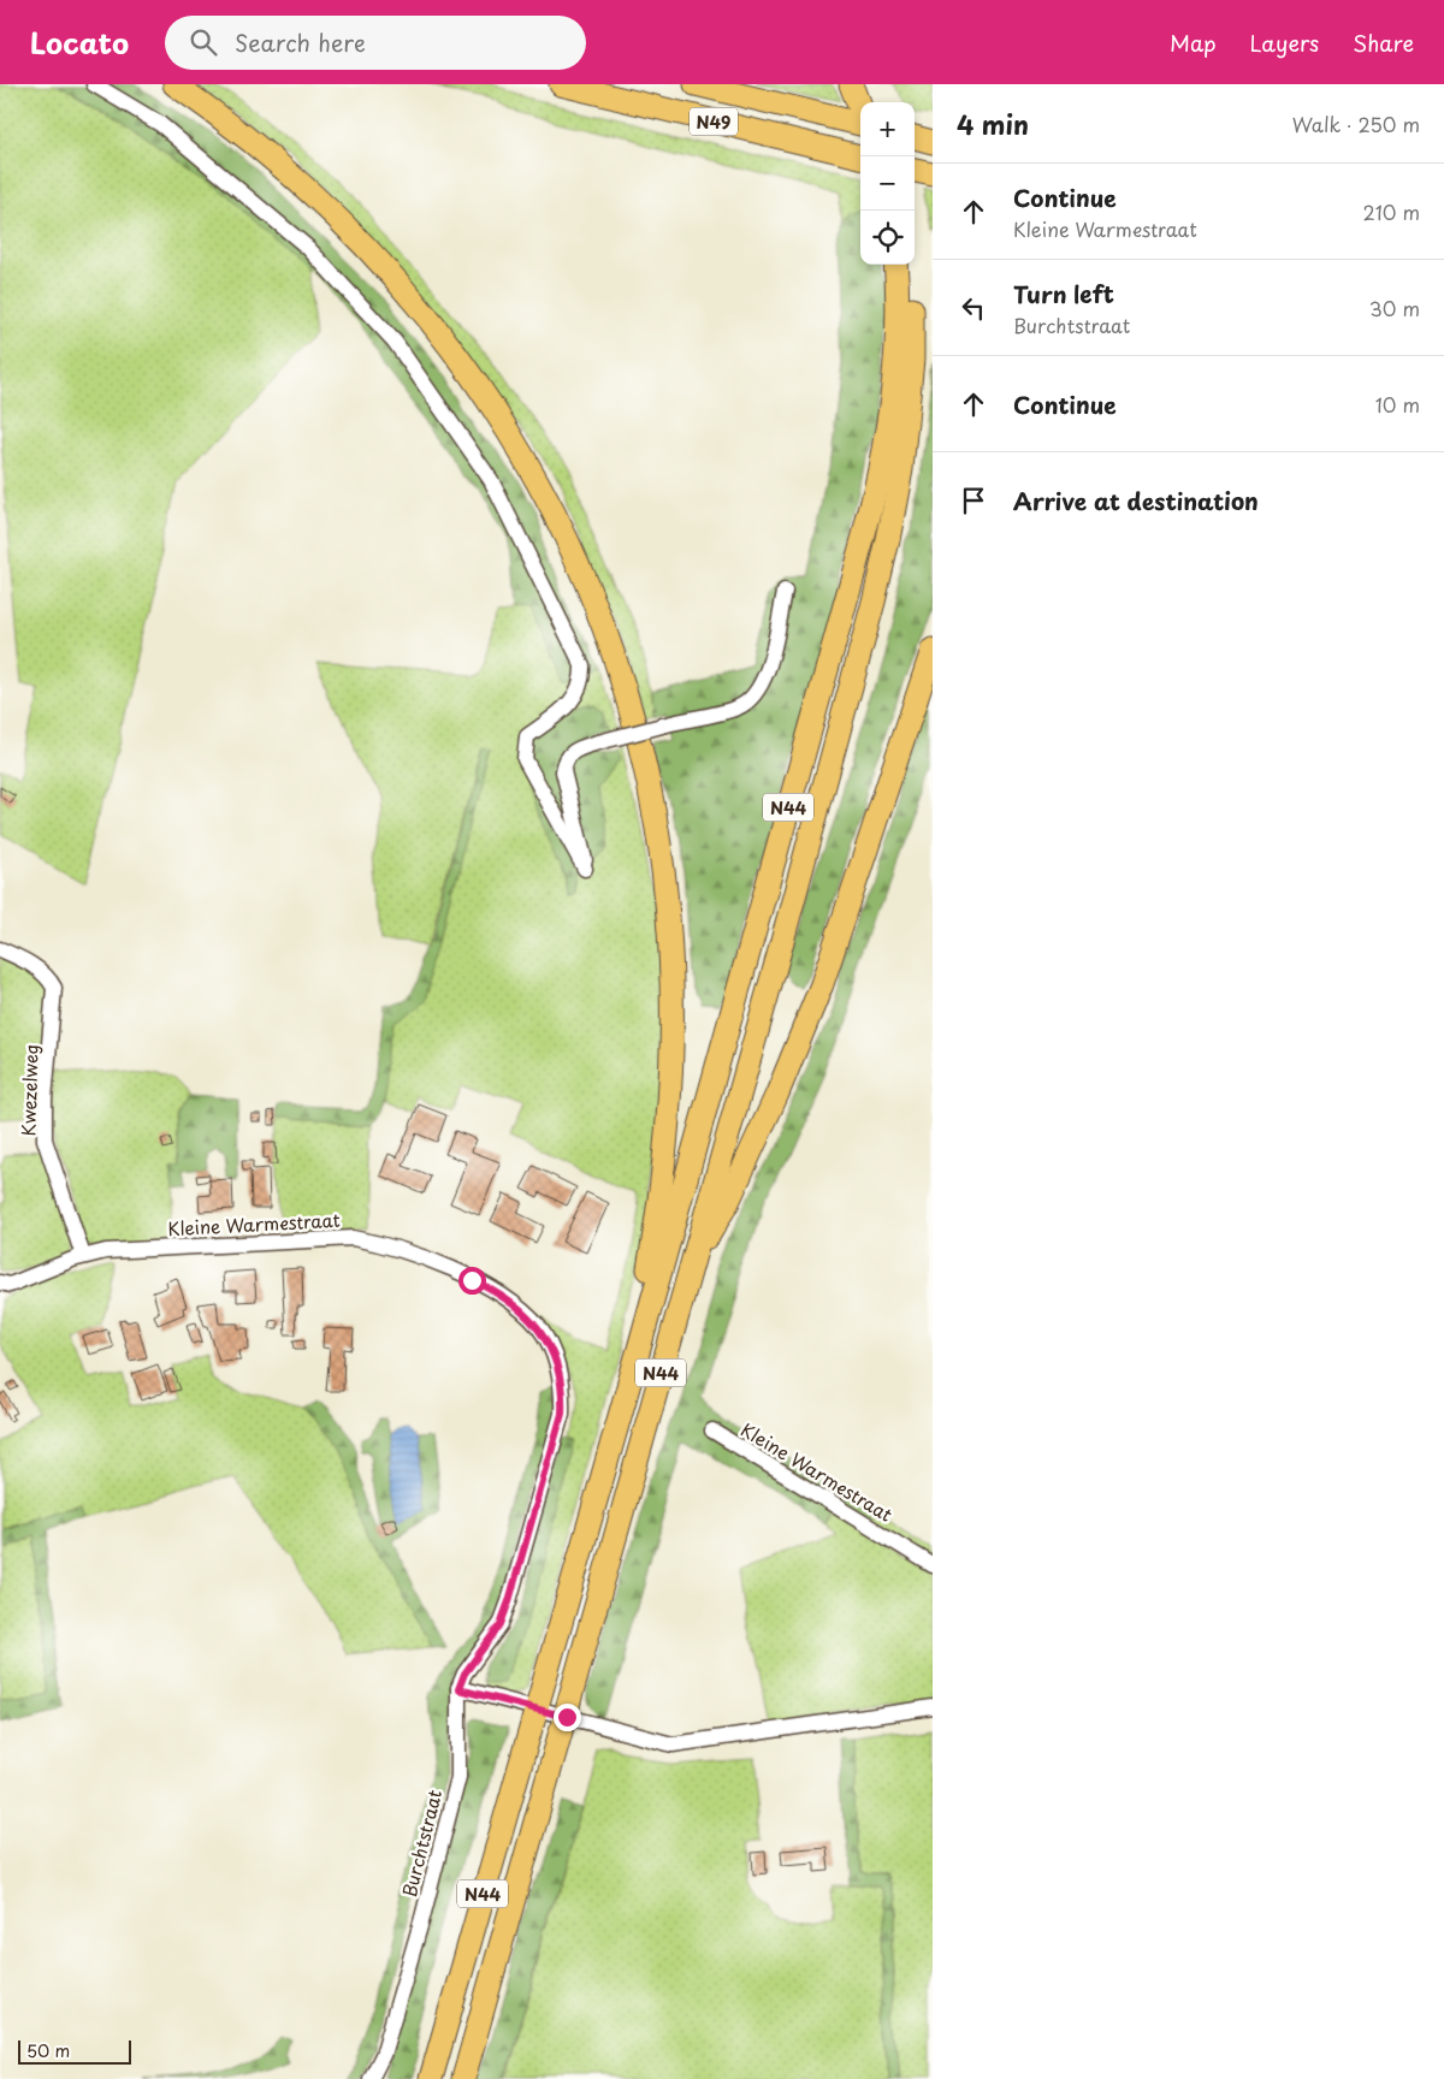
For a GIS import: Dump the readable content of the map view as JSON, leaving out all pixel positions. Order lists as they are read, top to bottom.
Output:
{
  "streets": {
    "highway": ["N49", "N44"],
    "street": ["Kwezelweg", "Kleine Warmestraat", "Burchtstraat"]
  },
  "crossings": [
    ["Kwezelweg", "Kleine Warmestraat"],
    ["Kleine Warmestraat", "Burchtstraat"]
  ],
  "scale_bar": "50 m",
  "page": {
    "header": "Locato",
    "search": "Search here",
    "nav": ["Map", "Layers", "Share"],
    "heading": ["4 min", "Walk · 250 m"],
    "map_buttons": ["+", "−"],
    "list": [
      ["Continue", "Kleine Warmestraat", "210 m"],
      ["Turn left", "Burchtstraat", "30 m"],
      ["Continue", "10 m"],
      "Arrive at destination"
    ],
    "scale": "50 m"
  }
}
